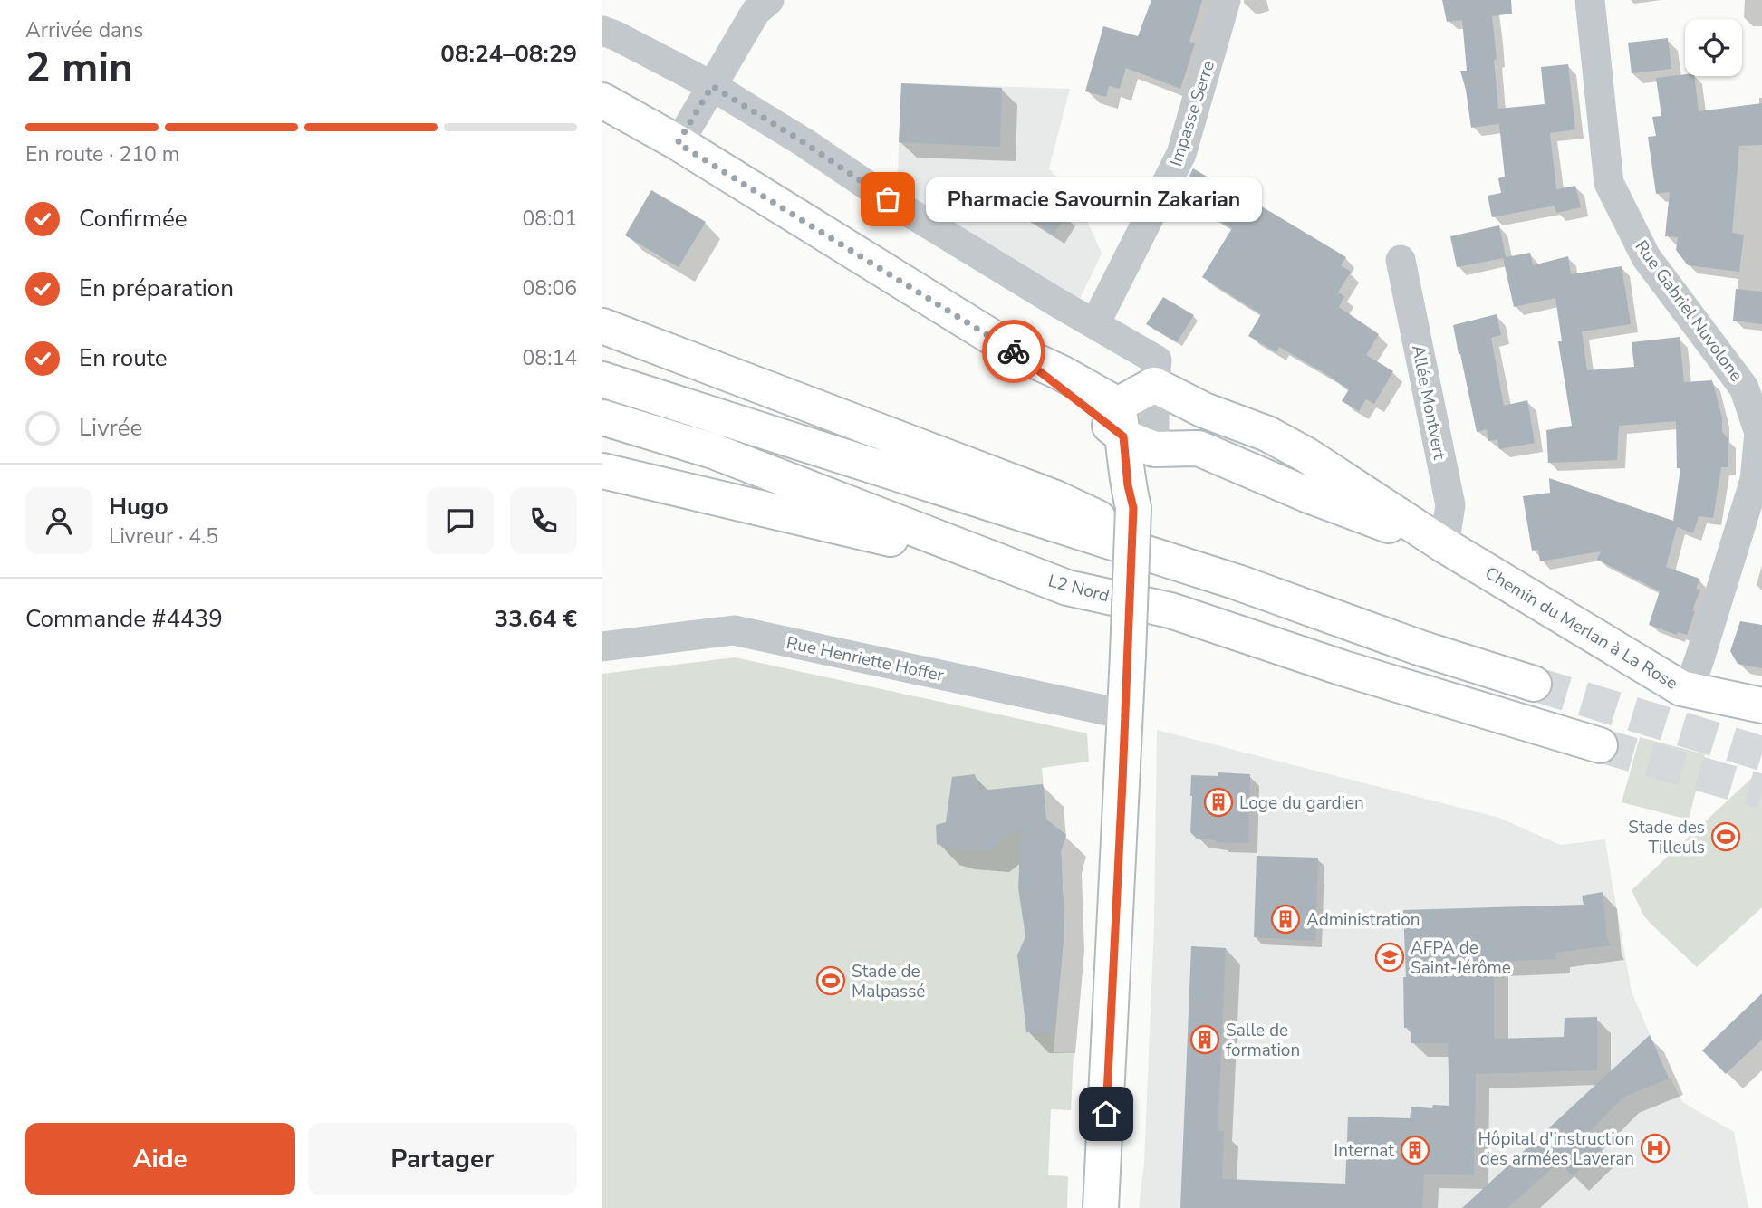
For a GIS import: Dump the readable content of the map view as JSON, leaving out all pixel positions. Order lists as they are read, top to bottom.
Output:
{
  "streets": {
    "main road": ["L2 Nord", "Chemin du Merlan à La Rose"],
    "street": [
      "Impasse Serre",
      "Rue Gabriel Nuvolone",
      "Allée Montvert",
      "Rue Henriette Hoffer"
    ]
  },
  "crossings": [
    ["Rue Gabriel Nuvolone", "Chemin du Merlan à La Rose"],
    ["Allée Montvert", "Chemin du Merlan à La Rose"]
  ],
  "places": {
    "other": ["Pharmacie Savournin Zakarian"],
    "building": [
      "Loge du gardien",
      "Administration",
      "Salle de formation",
      "Internat"
    ],
    "sports": ["Stade des Tilleuls", "Stade de Malpassé"],
    "school or university": ["AFPA de Saint-Jérôme"],
    "hospital": ["Hôpital d'instruction des armées Laveran"]
  },
  "page": {
    "heading": ["2 min", "Arrivée dans", "08:24–08:29"],
    "panel": [
      "Hugo",
      "Livreur · 4.5",
      "Commande #4439",
      "33.64 €"
    ],
    "bar": "En route · 210 m",
    "bubble": "Pharmacie Savournin Zakarian",
    "list": [
      ["Confirmée", "08:01"],
      ["En préparation", "08:06"],
      ["En route", "08:14"],
      "Livrée"
    ],
    "buttons": ["Aide", "Partager"]
  }
}
